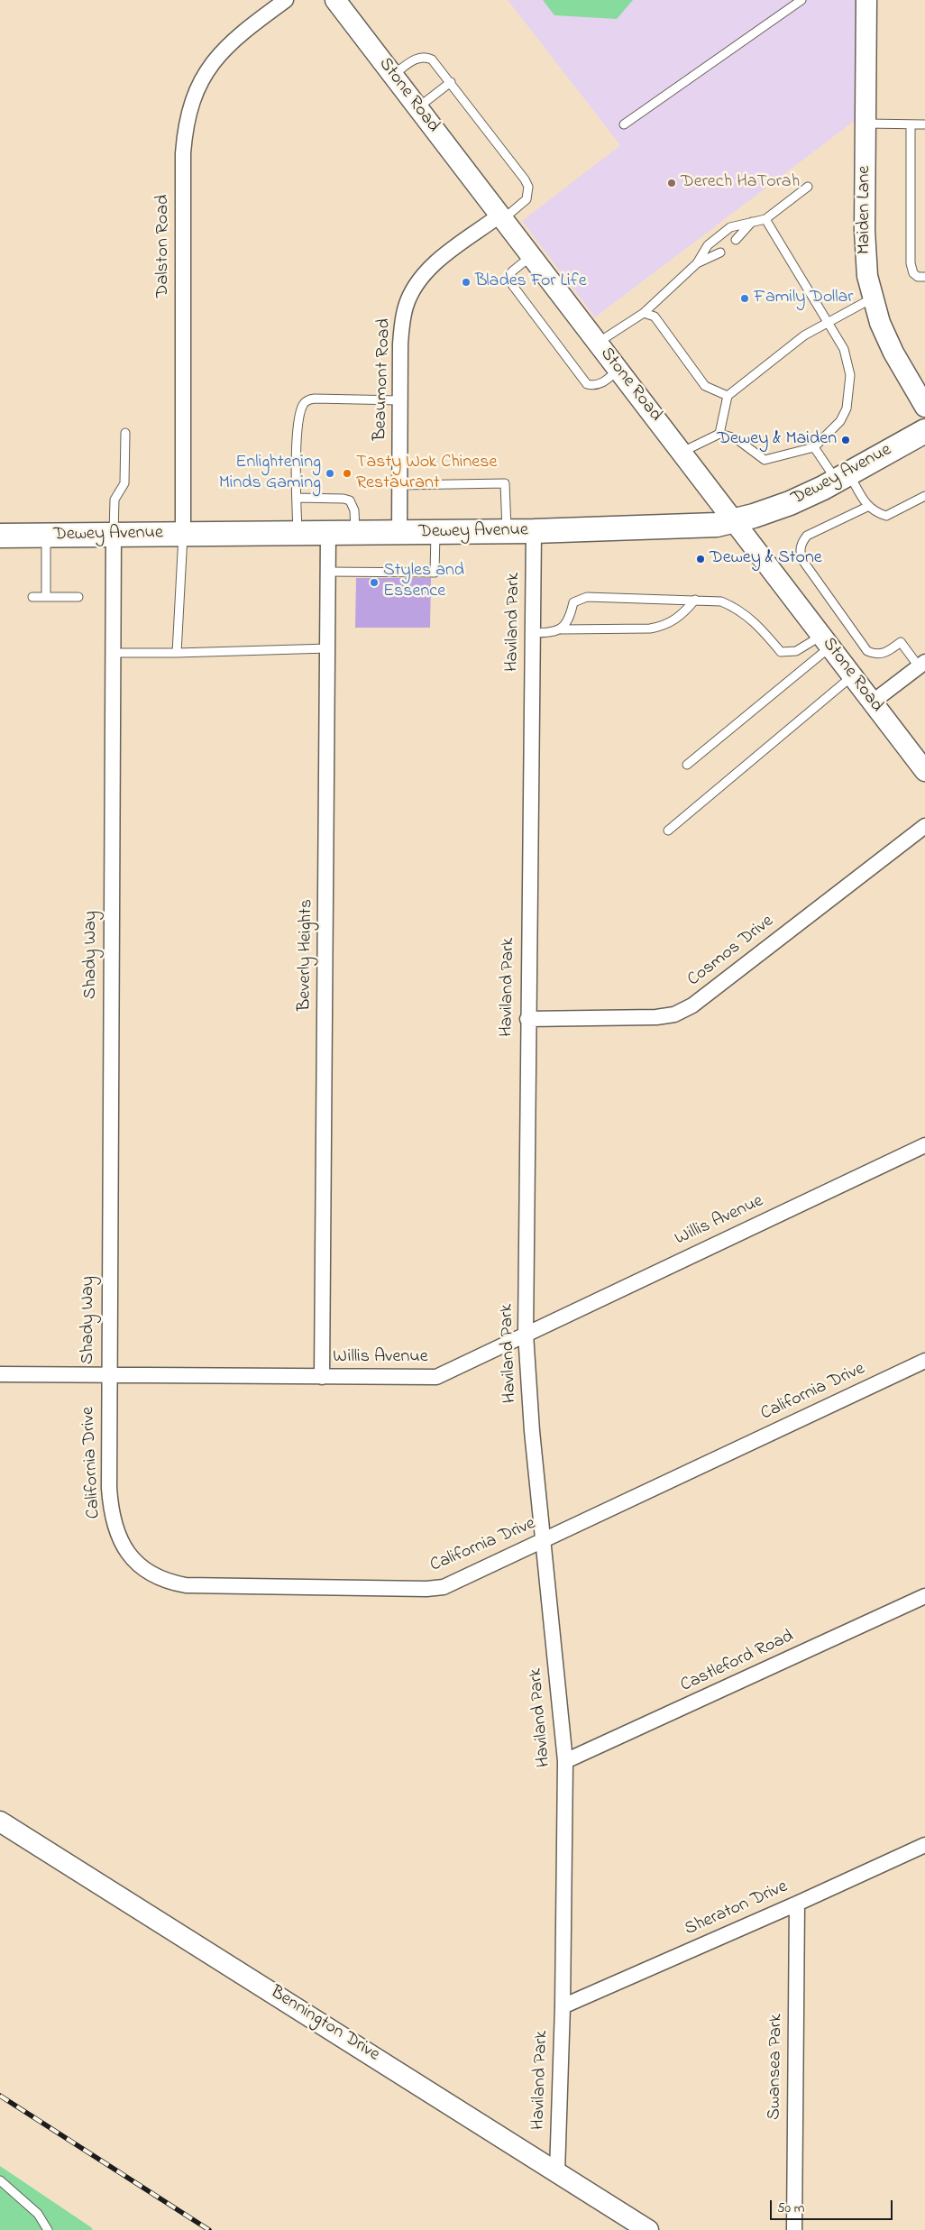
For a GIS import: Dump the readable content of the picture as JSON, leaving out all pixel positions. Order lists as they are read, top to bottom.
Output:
{
  "streets": {
    "main road": ["Dewey Avenue"],
    "street": [
      "Stone Road",
      "Maiden Lane",
      "Dalston Road",
      "Beaumont Road",
      "Haviland Park",
      "Cosmos Drive",
      "Shady Way",
      "Beverly Heights",
      "Willis Avenue",
      "California Drive",
      "Castleford Road",
      "Sheraton Drive",
      "Bennington Drive",
      "Swansea Park"
    ]
  },
  "crossings": [
    ["Stone Road", "Beaumont Road"],
    ["Stone Road", "Dewey Avenue"],
    ["Dalston Road", "Dewey Avenue"],
    ["Beaumont Road", "Dewey Avenue"],
    ["Dewey Avenue", "Haviland Park"],
    ["Dewey Avenue", "Shady Way"],
    ["Dewey Avenue", "Beverly Heights"],
    ["Haviland Park", "Cosmos Drive"],
    ["Haviland Park", "Willis Avenue"],
    ["Haviland Park", "California Drive"],
    ["Haviland Park", "Castleford Road"],
    ["Haviland Park", "Sheraton Drive"],
    ["Haviland Park", "Bennington Drive"],
    ["Shady Way", "Willis Avenue"],
    ["Shady Way", "California Drive"],
    ["Beverly Heights", "Willis Avenue"],
    ["Willis Avenue", "California Drive"],
    ["Sheraton Drive", "Swansea Park"]
  ],
  "places": [
    "Derech HaTorah",
    "Blades For Life",
    "Family Dollar",
    "Dewey & Maiden",
    "Enlightening Minds Gaming",
    "Tasty Wok Chinese Restaurant",
    "Dewey & Stone",
    "Styles and Essence"
  ],
  "scale_bar": "50 m"
}
